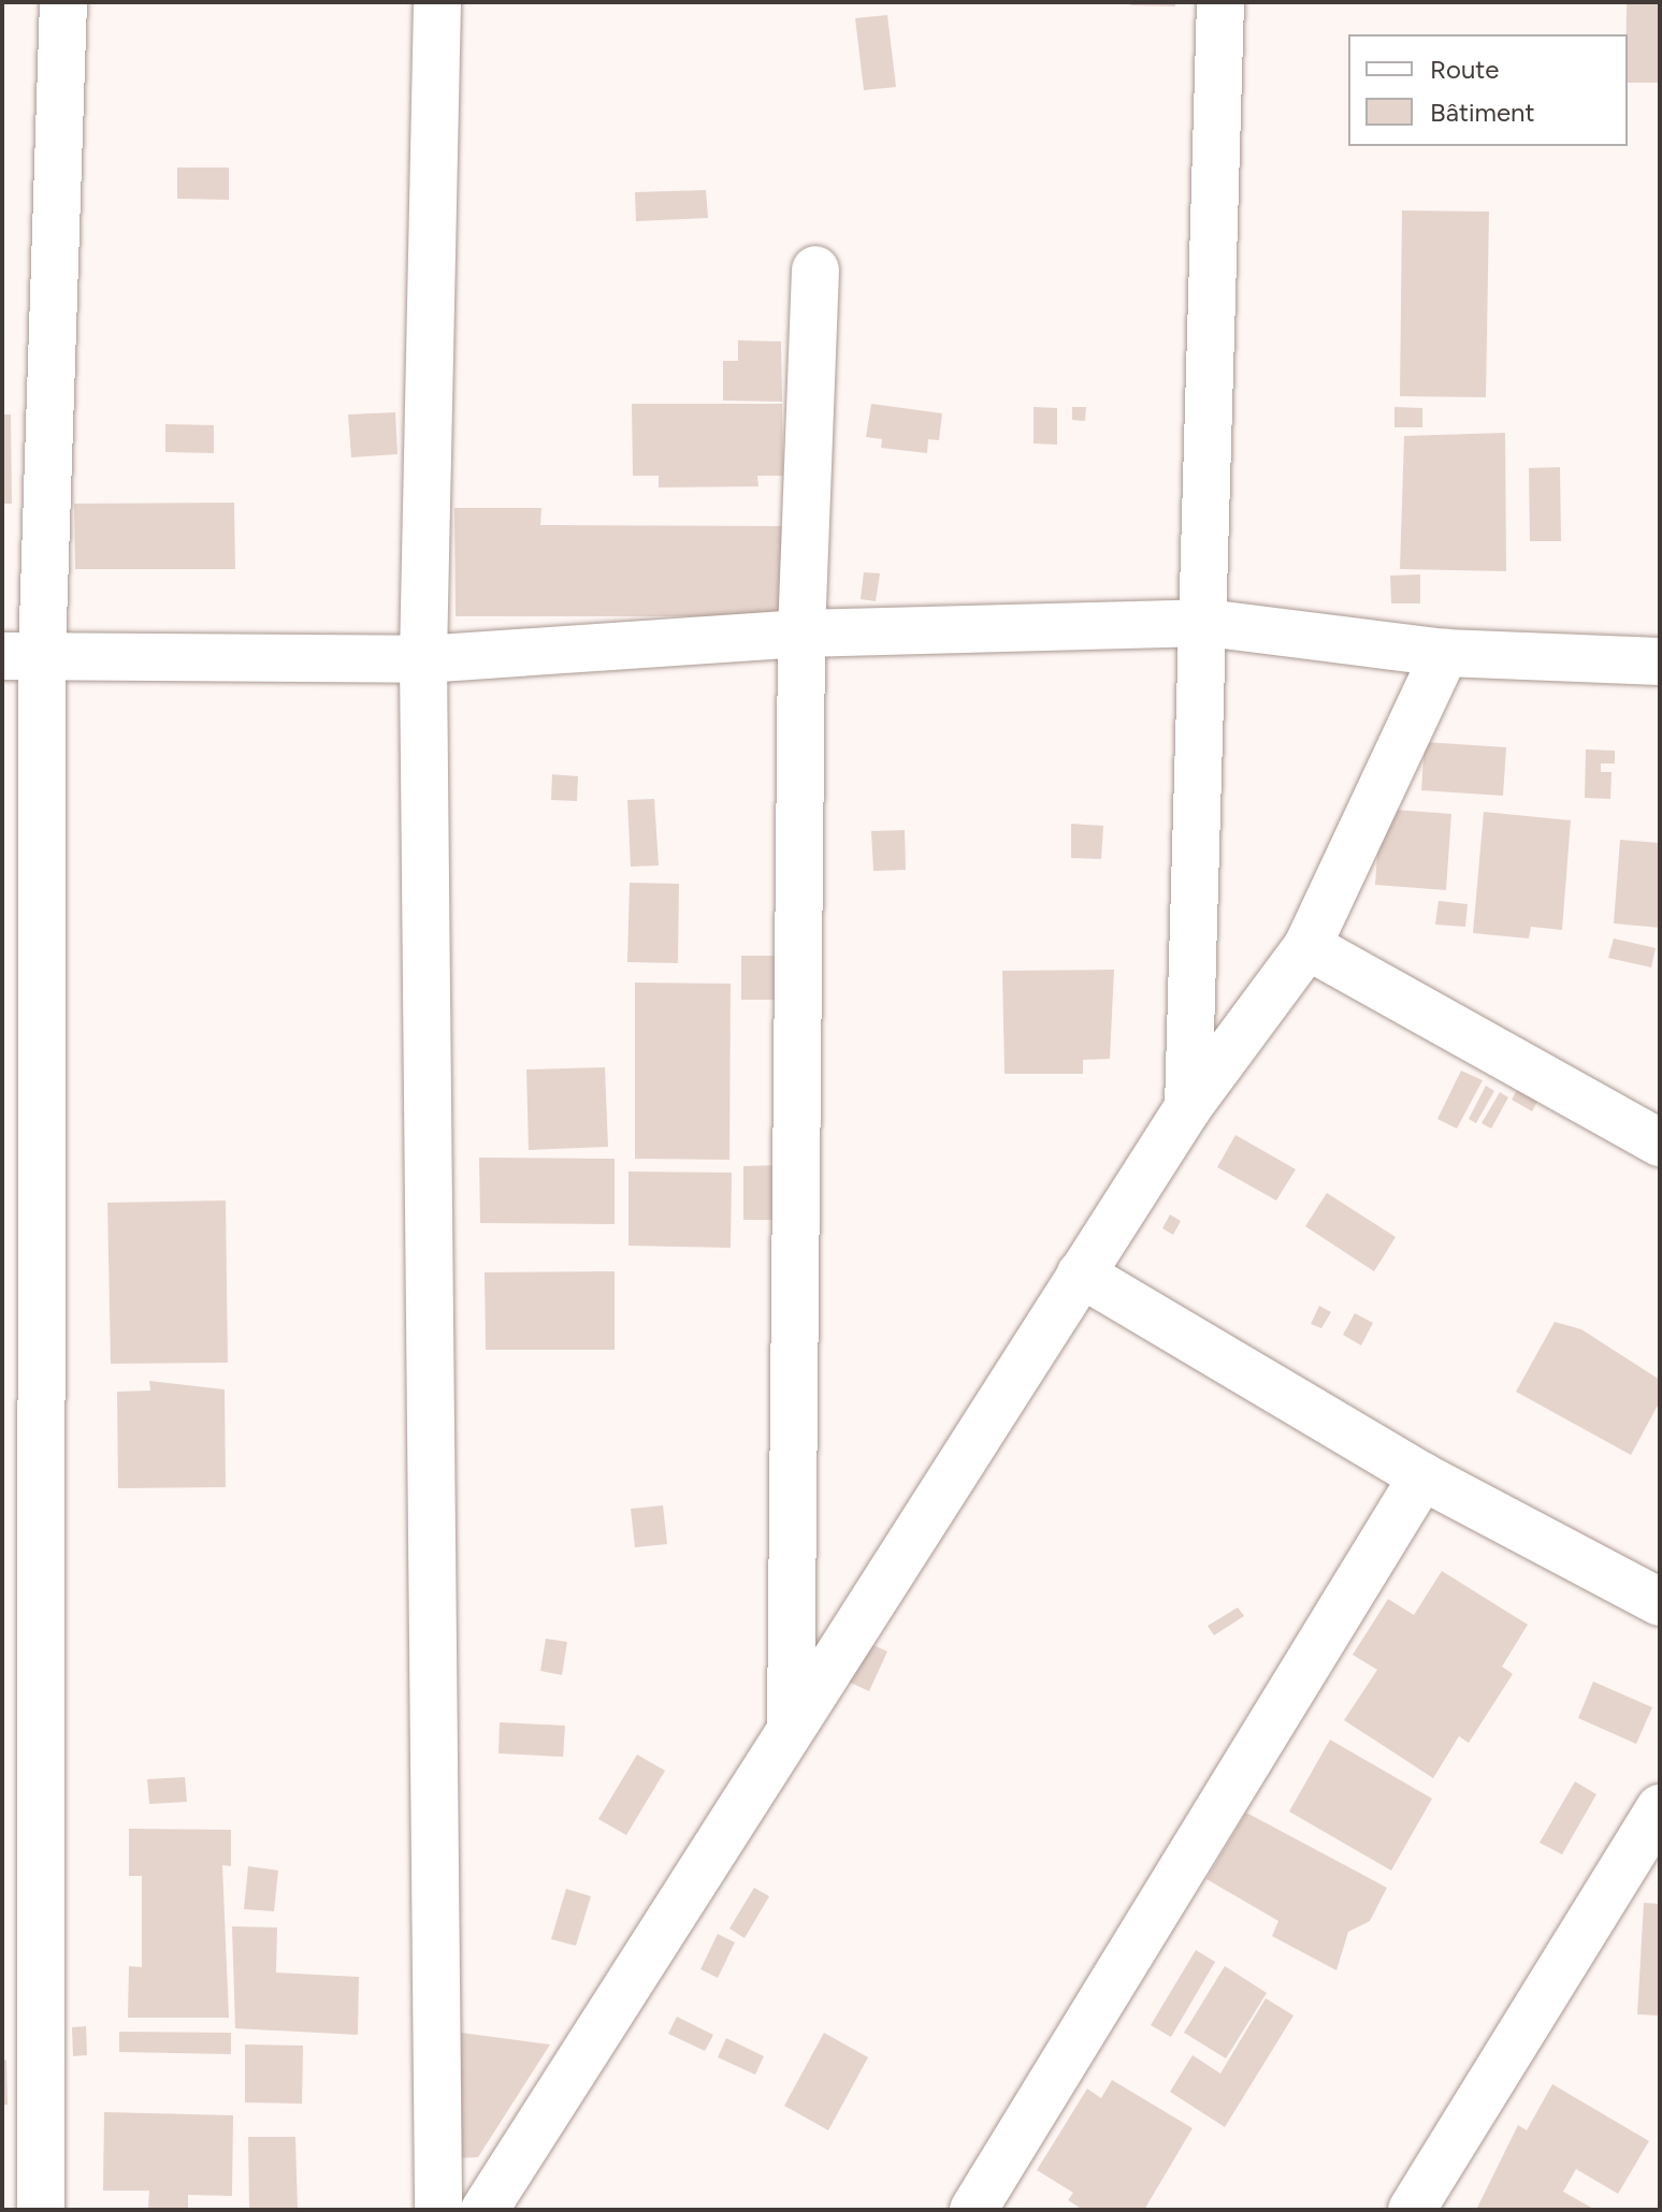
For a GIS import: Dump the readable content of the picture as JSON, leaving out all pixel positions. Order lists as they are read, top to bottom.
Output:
{
  "legend": ["Route", "Bâtiment"]
}
